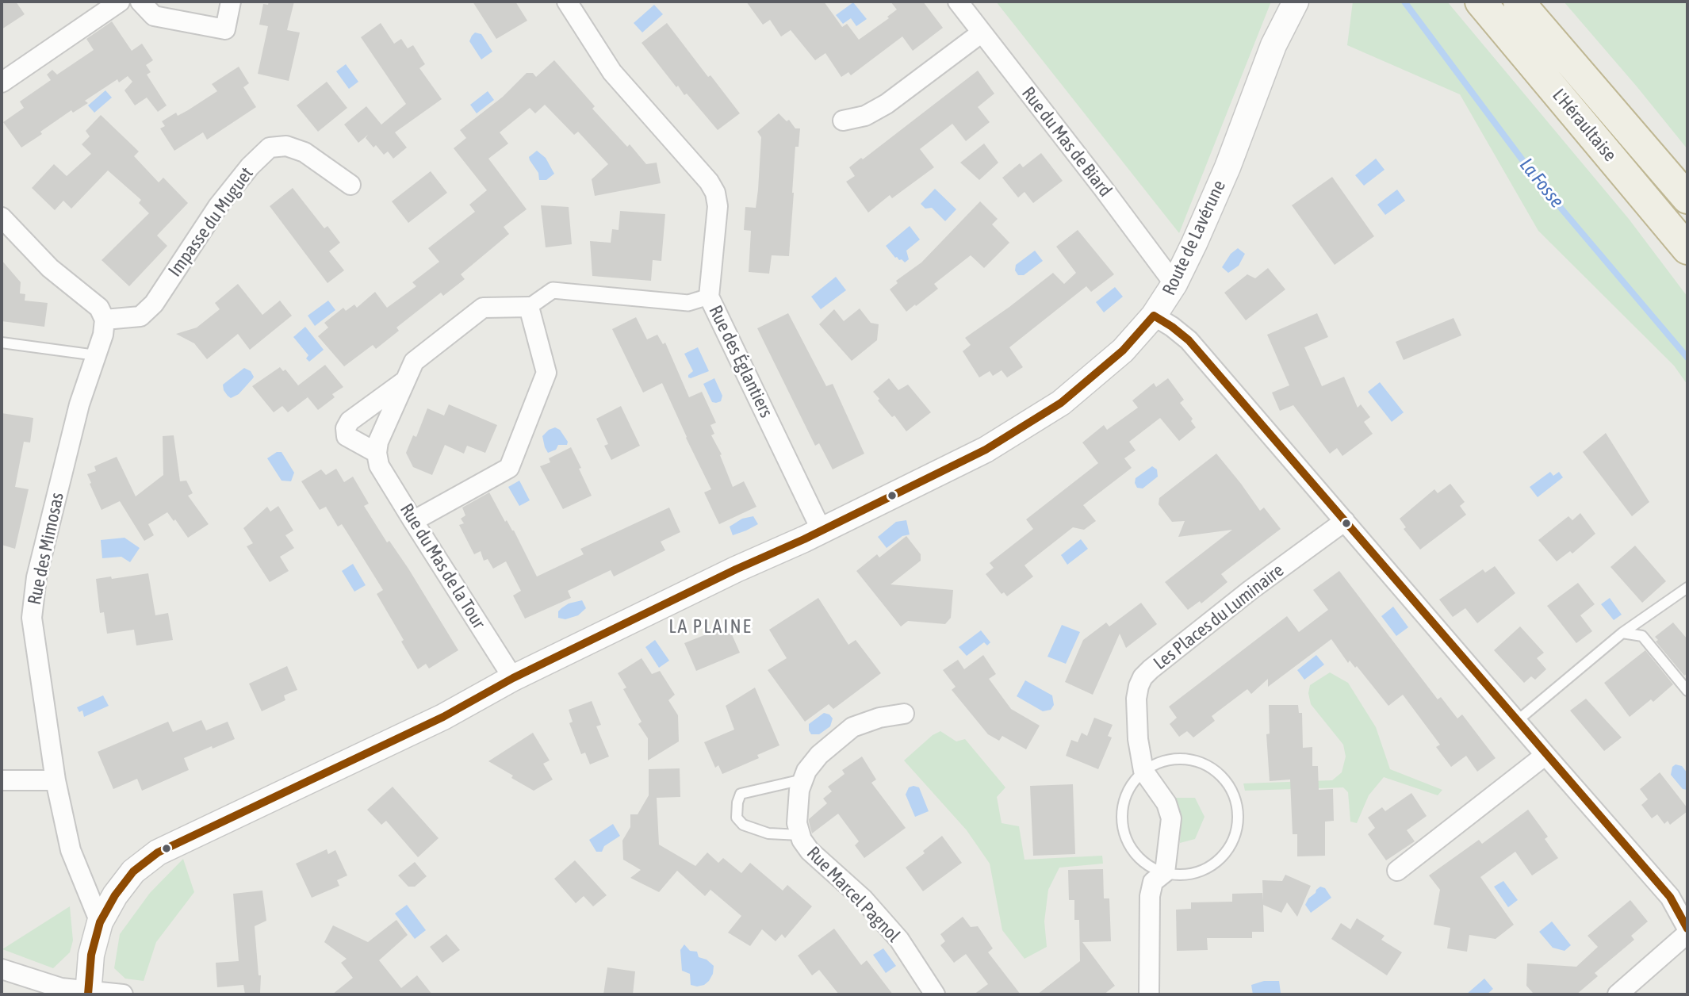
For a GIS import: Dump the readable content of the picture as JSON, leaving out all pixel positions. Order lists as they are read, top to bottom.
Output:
{
  "streets": {
    "highway": ["L'Héraultaise"],
    "street": [
      "Rue du Mas de Biard",
      "Impasse du Muguet",
      "Route de Lavérune",
      "Rue des Églantiers",
      "Rue des Mimosas",
      "Rue du Mas de la Tour",
      "Les Places du Luminaire",
      "Rue Marcel Pagnol"
    ]
  },
  "crossings": [
    ["Rue du Mas de Biard", "Route de Lavérune"],
    ["Impasse du Muguet", "Rue des Mimosas"],
    ["Route de Lavérune", "Rue des Églantiers"],
    ["Route de Lavérune", "Rue des Mimosas"],
    ["Route de Lavérune", "Rue du Mas de la Tour"]
  ],
  "districts": ["LA PLAINE"],
  "water": ["La Fosse"]
}
